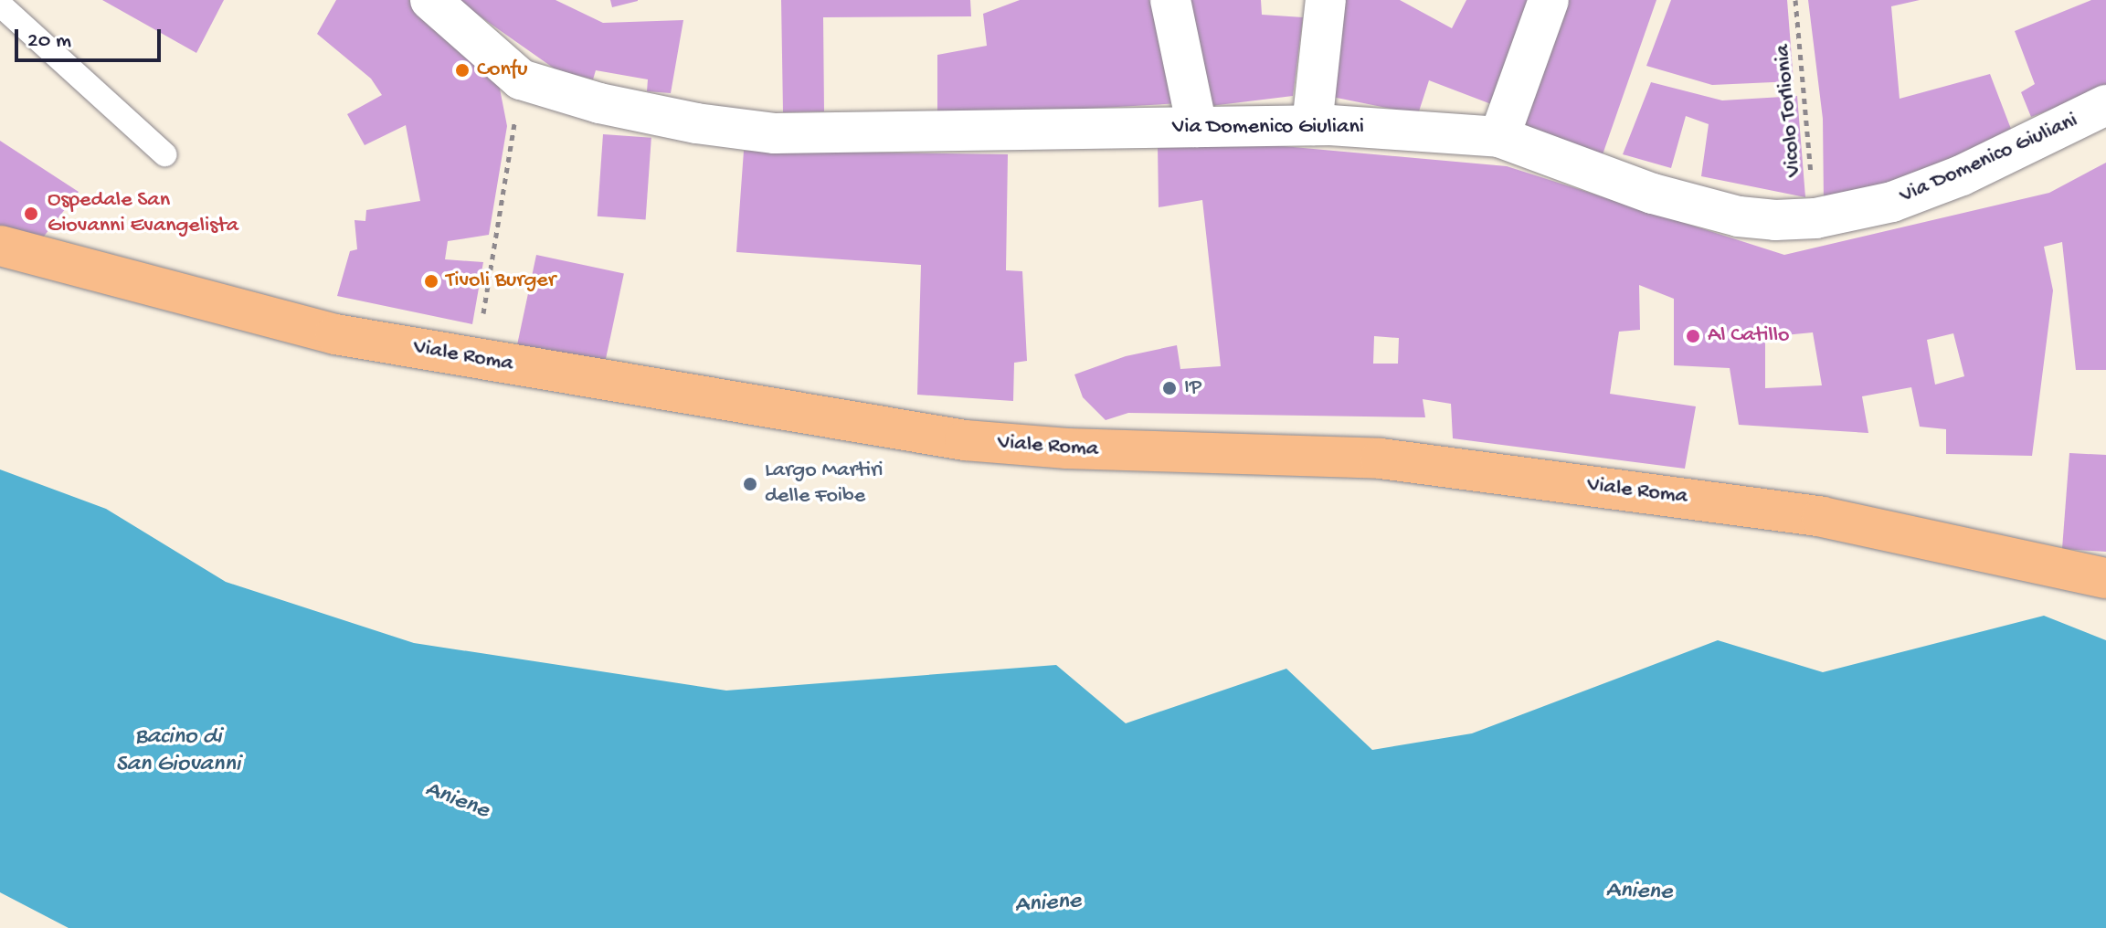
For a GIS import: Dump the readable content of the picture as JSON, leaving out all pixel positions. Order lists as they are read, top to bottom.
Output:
{
  "streets": {
    "main road": ["Viale Roma"],
    "street": ["Via Domenico Giuliani"],
    "path": ["Vicolo Torlionia"]
  },
  "crossings": [
    ["Vicolo Torlionia", "Via Domenico Giuliani"]
  ],
  "water": ["Bacino di San Giovanni", "Aniene"],
  "places": [
    "Confu",
    "Ospedale San Giovanni Evangelista",
    "Tivoli Burger",
    "Al Catillo",
    "IP",
    "Largo Martiri delle Foibe"
  ],
  "scale_bar": "20 m"
}
